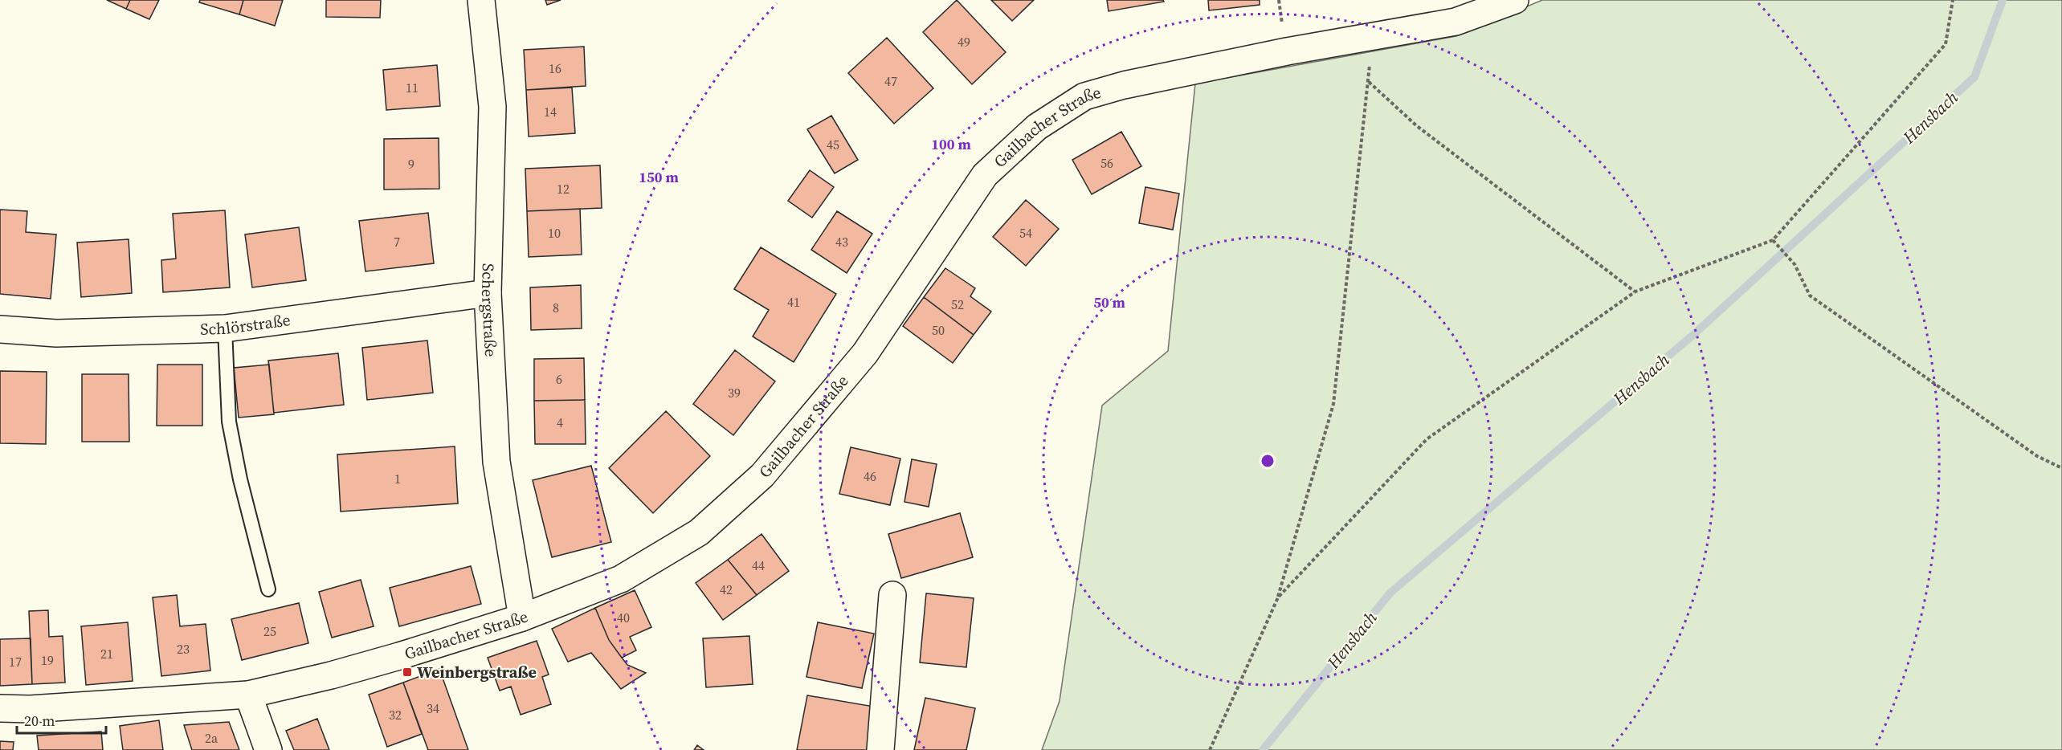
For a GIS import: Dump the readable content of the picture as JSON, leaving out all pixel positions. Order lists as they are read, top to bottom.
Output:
{
  "streets": {
    "street": ["Gailbacher Straße", "Schergstraße", "Schlörstraße"]
  },
  "crossings": [
    ["Gailbacher Straße", "Schergstraße"],
    ["Schergstraße", "Schlörstraße"]
  ],
  "water": ["Hensbach"],
  "places": {
    "transit": ["Weinbergstraße"]
  },
  "house_numbers": [
    "49",
    "16",
    "47",
    "11",
    "14",
    "45",
    "56",
    "9",
    "12",
    "10",
    "54",
    "7",
    "43",
    "41",
    "52",
    "8",
    "50",
    "6",
    "39",
    "4",
    "46",
    "1",
    "44",
    "42",
    "40",
    "25",
    "23",
    "21",
    "19",
    "17",
    "34",
    "32",
    "2a"
  ],
  "scale_bar": "20 m",
  "rings": ["100 m", "150 m", "50 m"]
}
